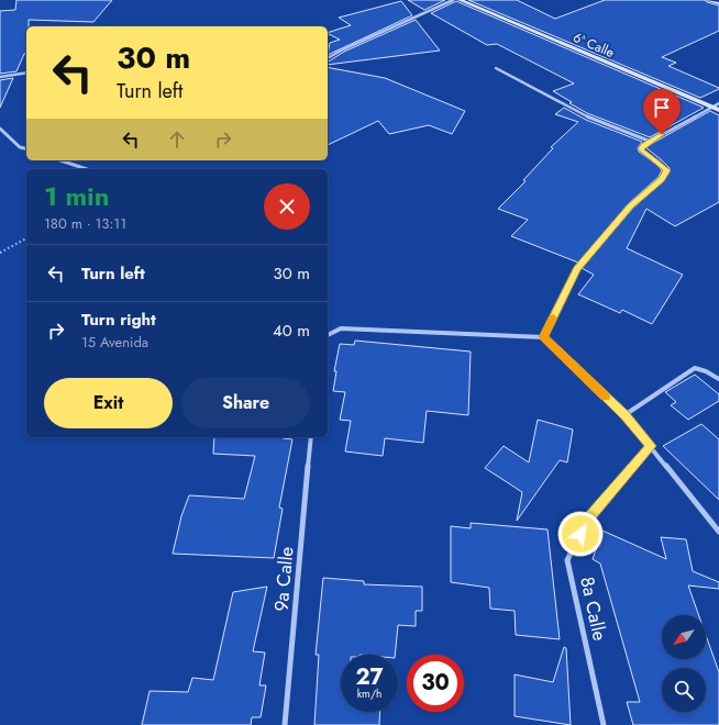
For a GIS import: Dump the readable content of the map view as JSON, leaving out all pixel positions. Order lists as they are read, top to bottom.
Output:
{
  "streets": {
    "main road": ["6ª Calle"],
    "street": ["9a Calle", "8a Calle"]
  },
  "north": "bottom left",
  "page": {
    "turn": ["30 m", "Turn left"],
    "heading": ["1 min", "180 m · 13:11"],
    "list": [
      {
        "name": "Turn left",
        "value": "30 m"
      },
      {
        "name": "Turn right",
        "note": "15 Avenida",
        "value": "40 m"
      }
    ],
    "buttons": ["Exit", "Share"],
    "speed": "27 km/h",
    "limit": "30"
  }
}
